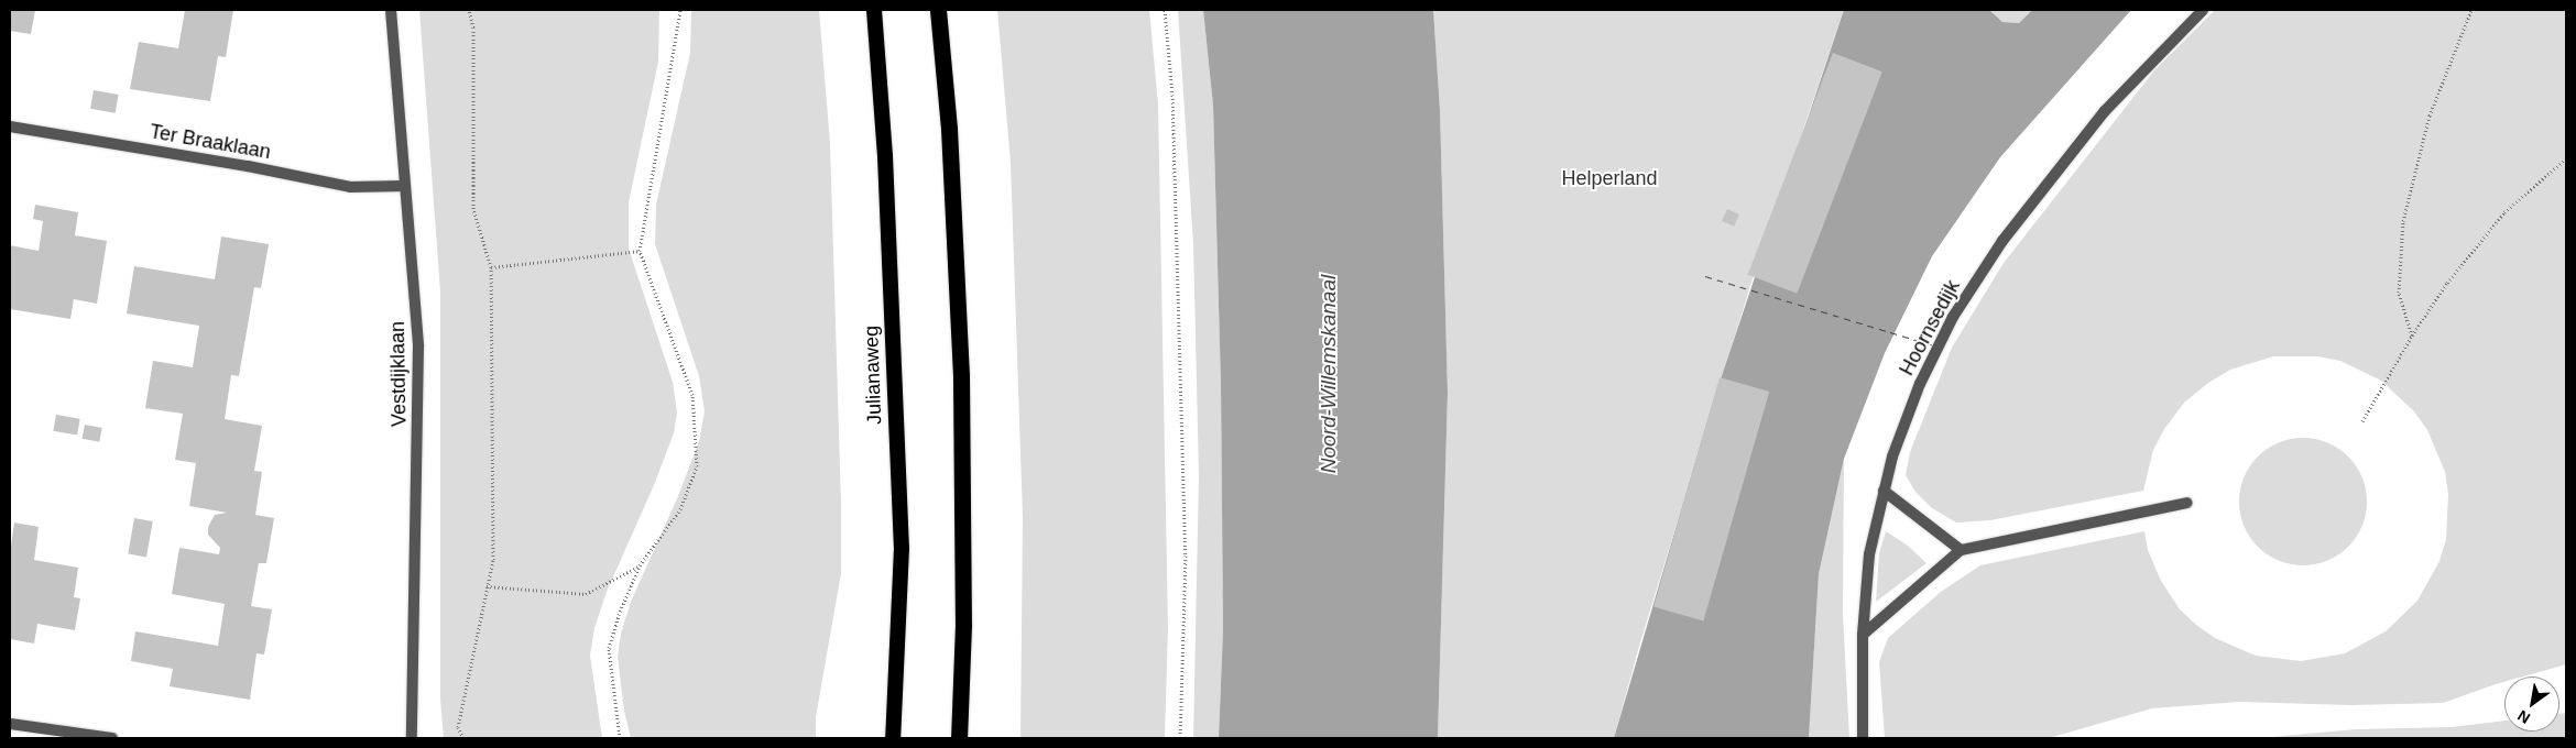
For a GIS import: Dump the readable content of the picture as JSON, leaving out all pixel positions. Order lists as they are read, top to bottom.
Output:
{
  "streets": {
    "highway": ["Julianaweg"],
    "street": ["Ter Braaklaan", "Hoornsedijk", "Vestdijklaan"]
  },
  "crossings": [
    ["Ter Braaklaan", "Vestdijklaan"]
  ],
  "water": ["Noord-Willemskanaal"],
  "parks": ["Helperland"],
  "north": "bottom left"
}
